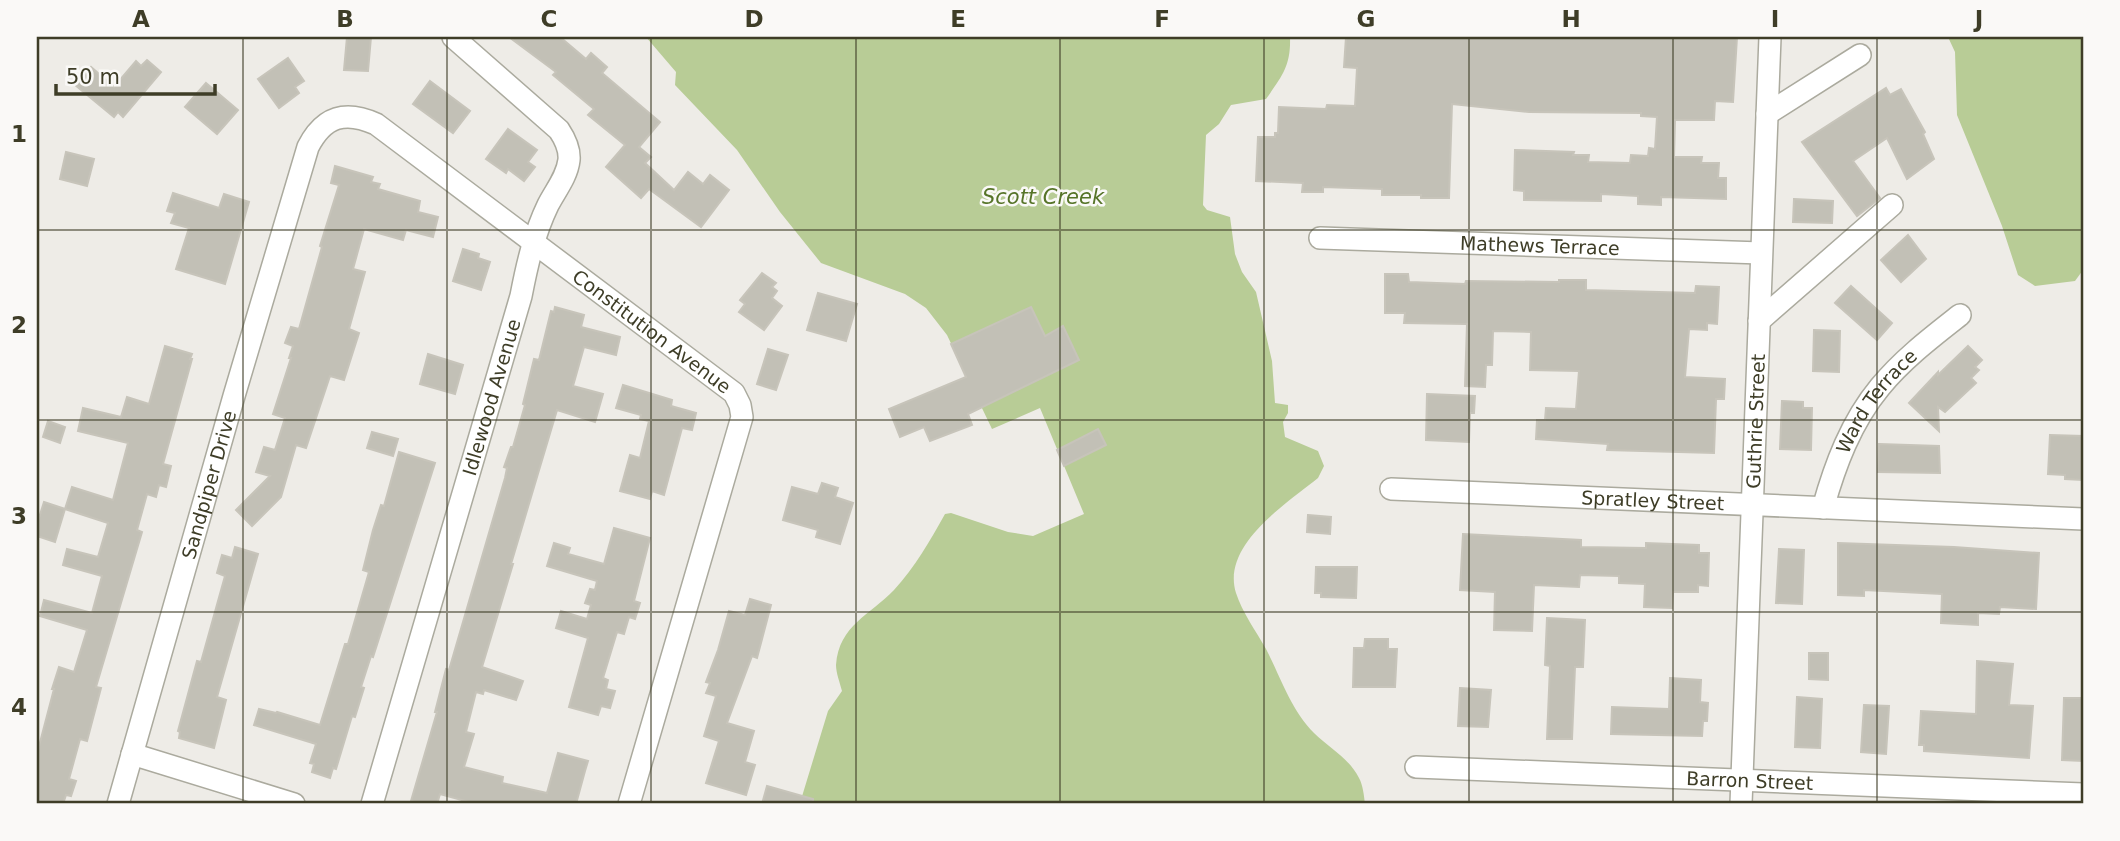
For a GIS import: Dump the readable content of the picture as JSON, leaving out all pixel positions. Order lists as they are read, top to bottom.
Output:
{
  "streets": {
    "street": [
      "Mathews Terrace",
      "Constitution Avenue",
      "Idlewood Avenue",
      "Ward Terrace",
      "Guthrie Street",
      "Sandpiper Drive",
      "Spratley Street",
      "Barron Street"
    ]
  },
  "crossings": [
    ["Mathews Terrace", "Guthrie Street"],
    ["Constitution Avenue", "Idlewood Avenue"],
    ["Constitution Avenue", "Sandpiper Drive"],
    ["Ward Terrace", "Spratley Street"],
    ["Guthrie Street", "Spratley Street"],
    ["Guthrie Street", "Barron Street"]
  ],
  "water": ["Scott Creek"],
  "scale_bar": "50 m",
  "grid": {
    "columns": [
      "A",
      "B",
      "C",
      "D",
      "E",
      "F",
      "G",
      "H",
      "I",
      "J"
    ],
    "rows": [
      "1",
      "2",
      "3",
      "4"
    ]
  }
}
